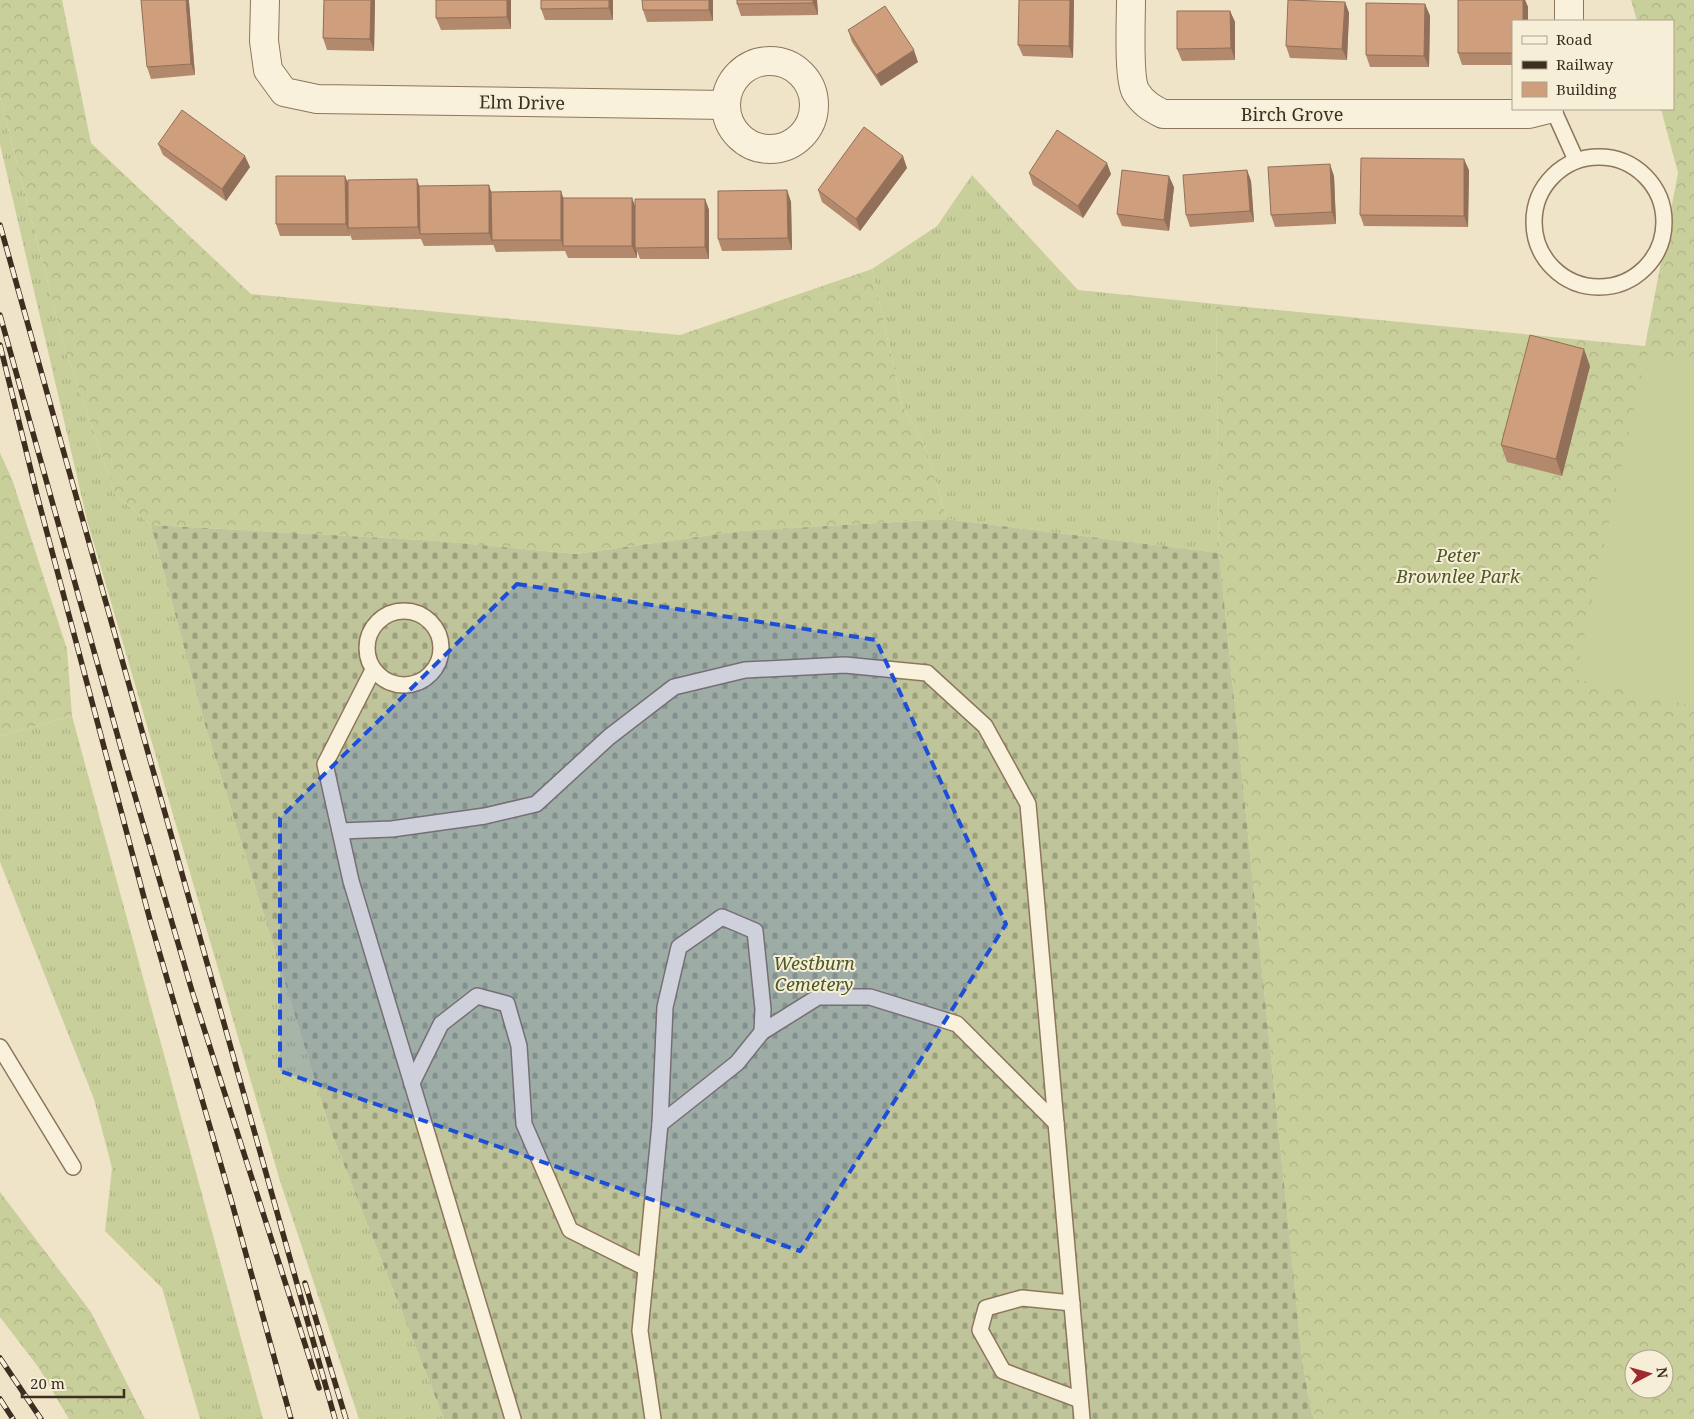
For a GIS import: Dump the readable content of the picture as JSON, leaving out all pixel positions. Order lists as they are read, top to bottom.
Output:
{
  "streets": {
    "street": ["Elm Drive", "Birch Grove"]
  },
  "parks": ["Peter Brownlee Park", "Westburn Cemetery"],
  "legend": ["Road", "Railway", "Building"],
  "scale_bar": "20 m",
  "north": "right"
}
